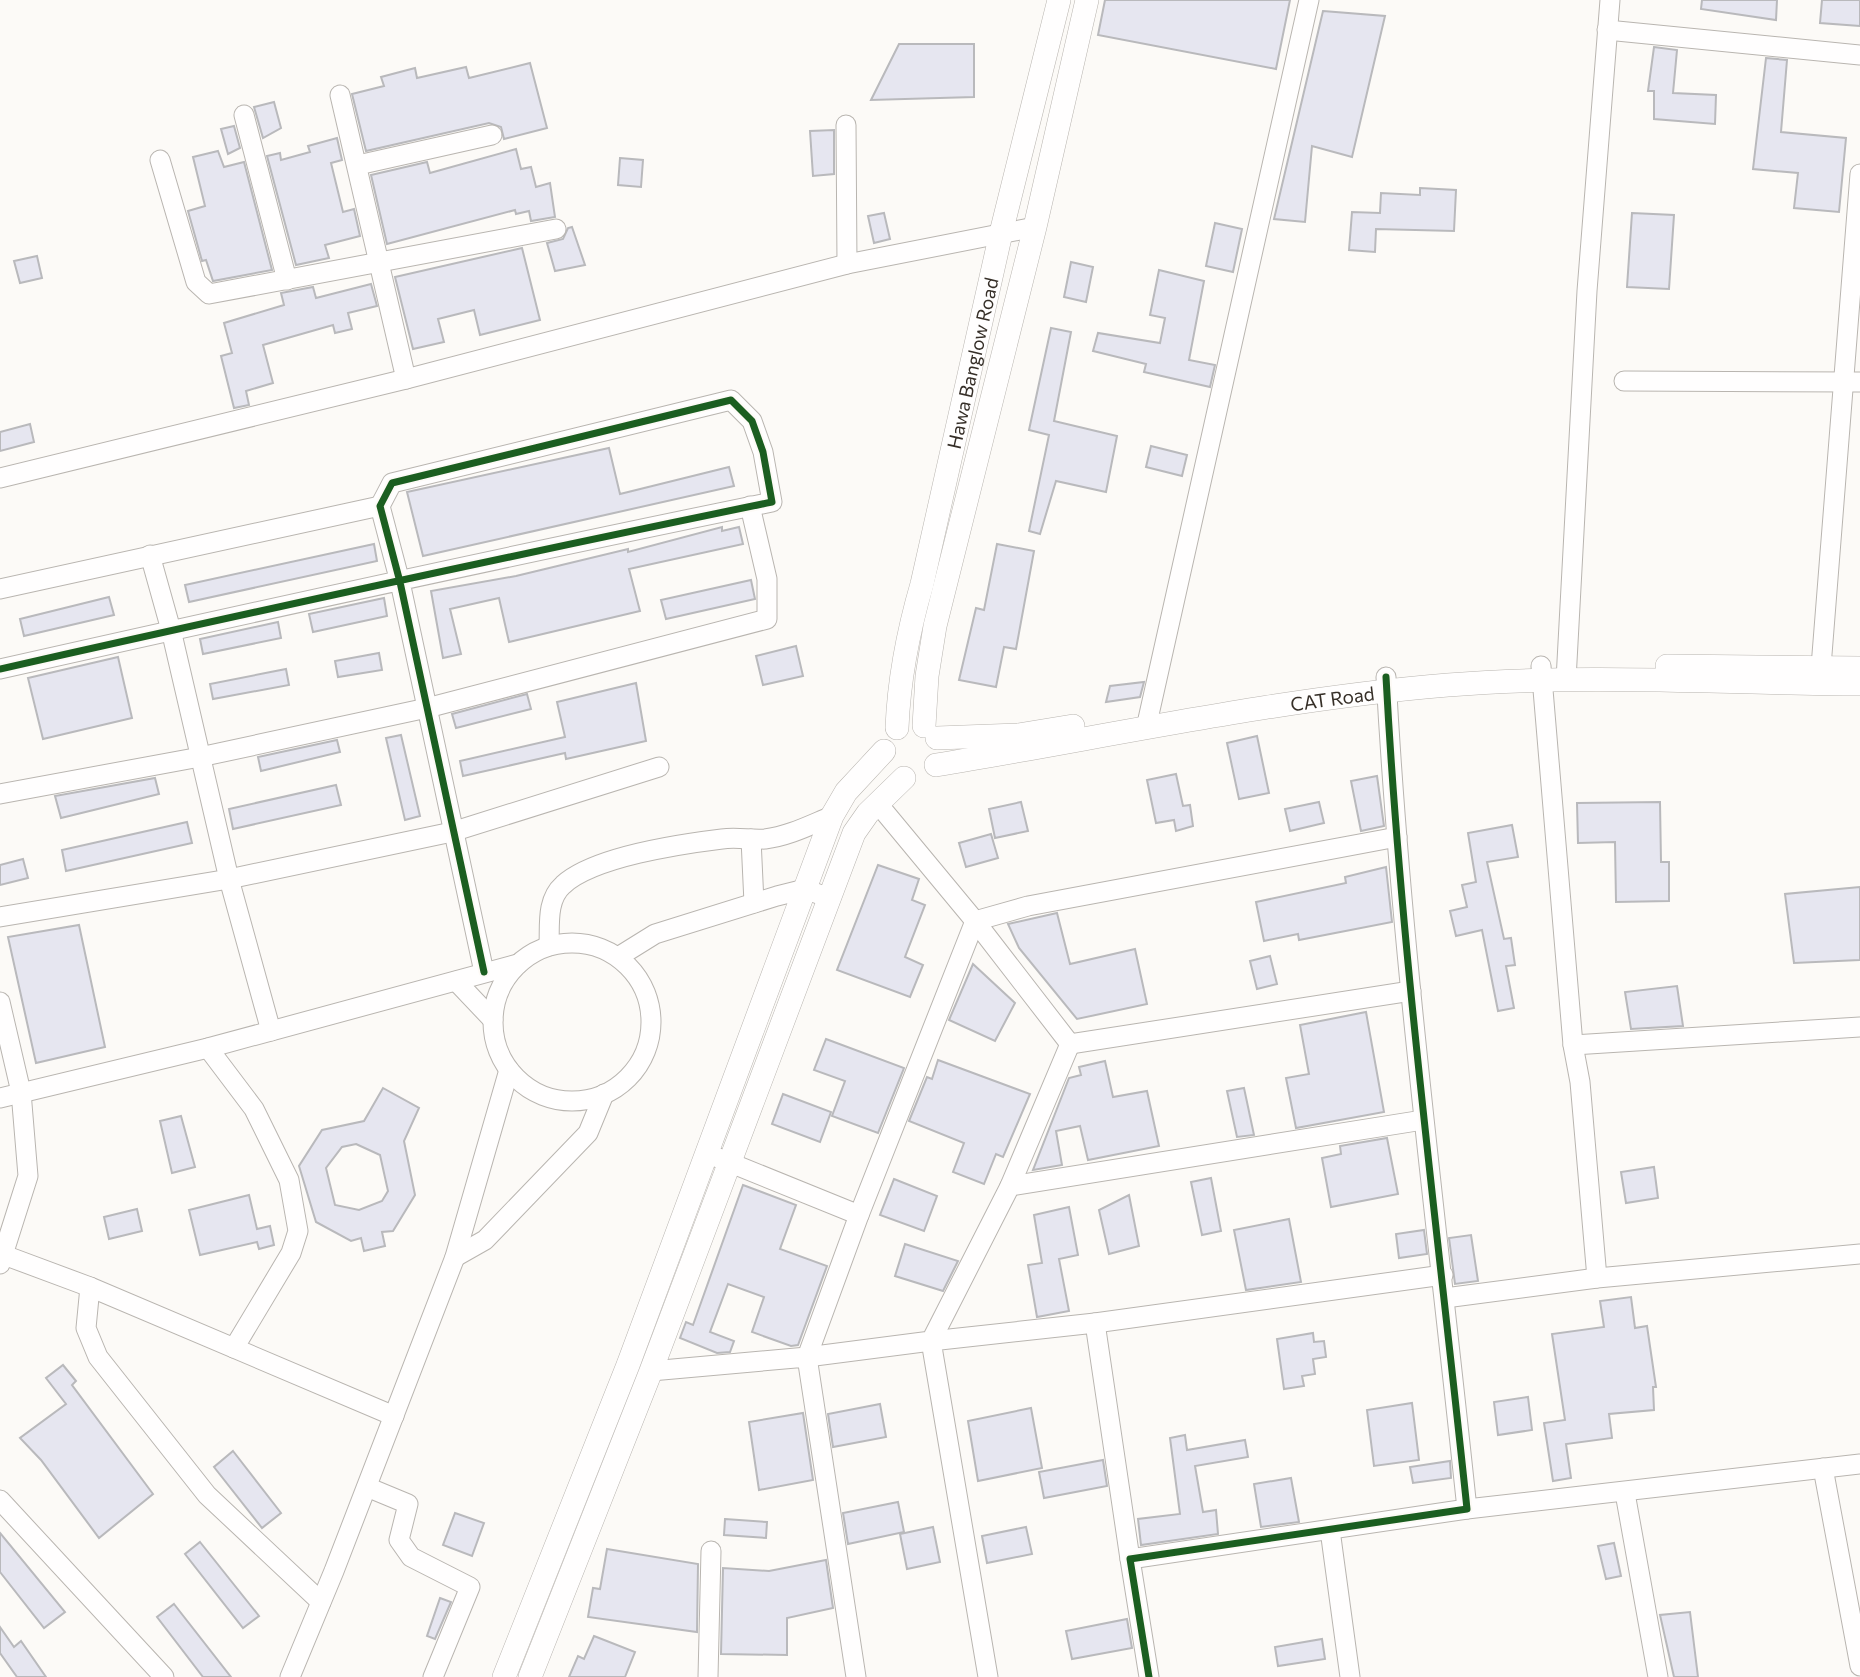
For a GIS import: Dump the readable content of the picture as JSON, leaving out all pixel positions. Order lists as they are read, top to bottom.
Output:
{
  "streets": {
    "street": ["Hawa Banglow Road", "CAT Road"]
  },
  "crossings": [
    ["Hawa Banglow Road", "CAT Road"]
  ]
}
